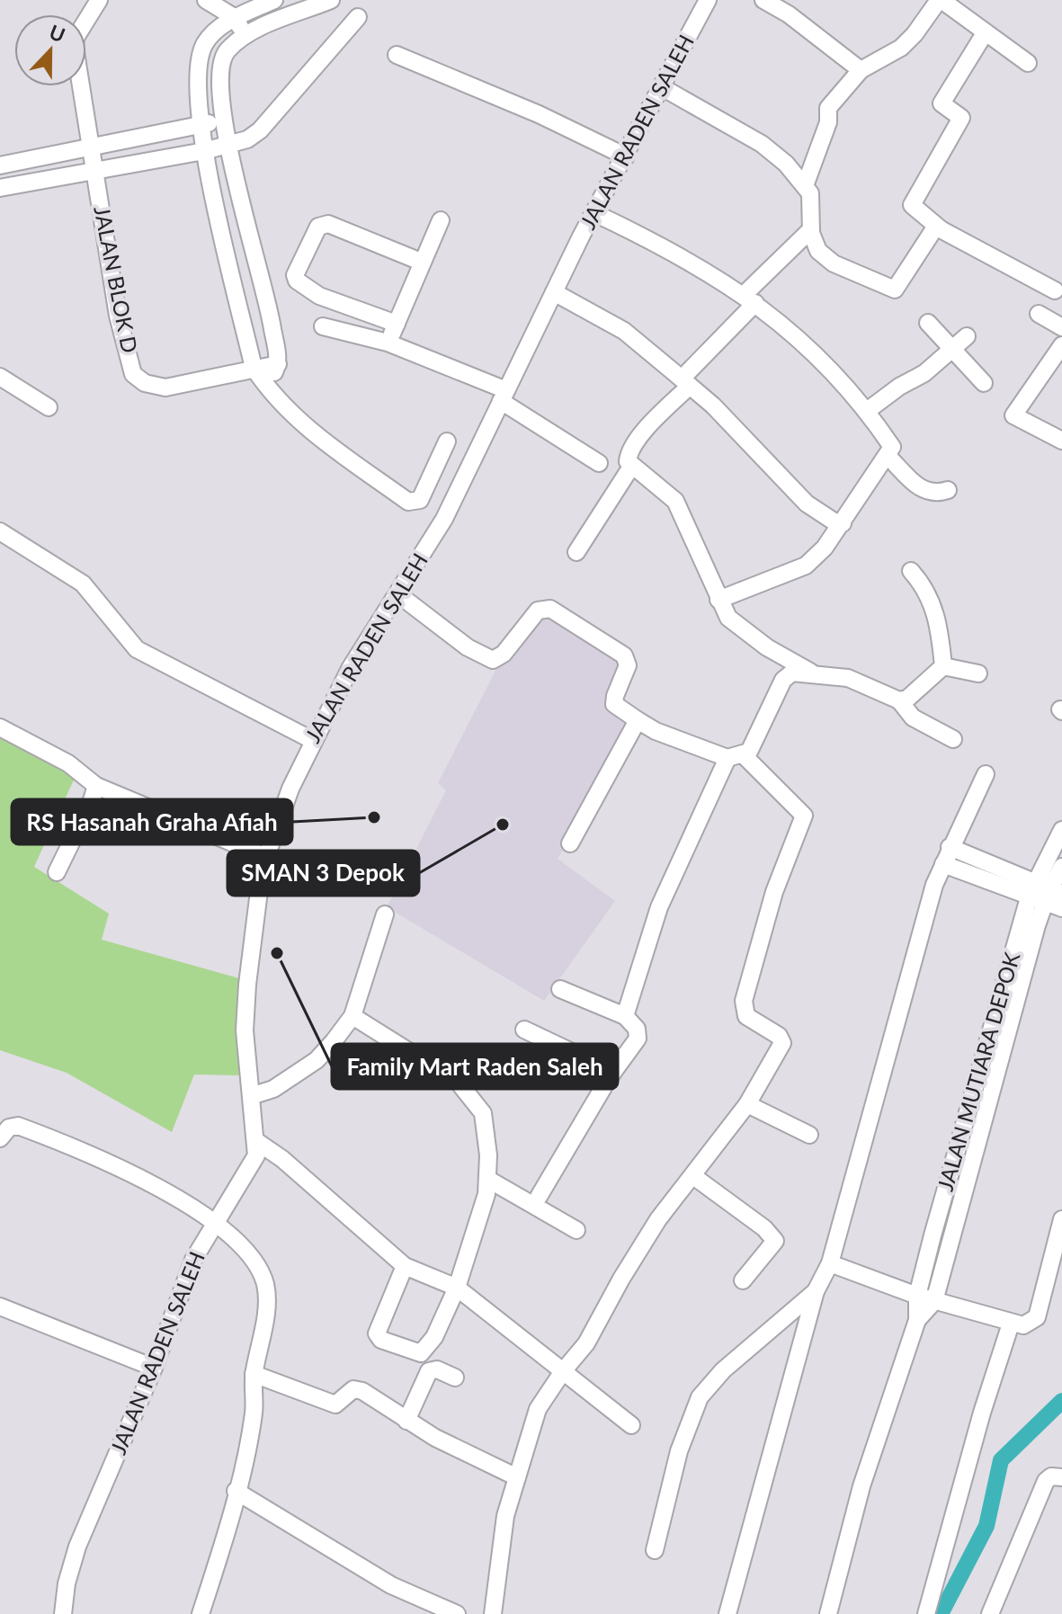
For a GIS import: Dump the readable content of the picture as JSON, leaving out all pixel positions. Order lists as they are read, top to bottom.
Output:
{
  "streets": {
    "street": ["JALAN RADEN SALEH", "JALAN BLOK D", "JALAN MUTIARA DEPOK"]
  },
  "places": ["RS Hasanah Graha Afiah", "SMAN 3 Depok", "Family Mart Raden Saleh"],
  "north": "top"
}
